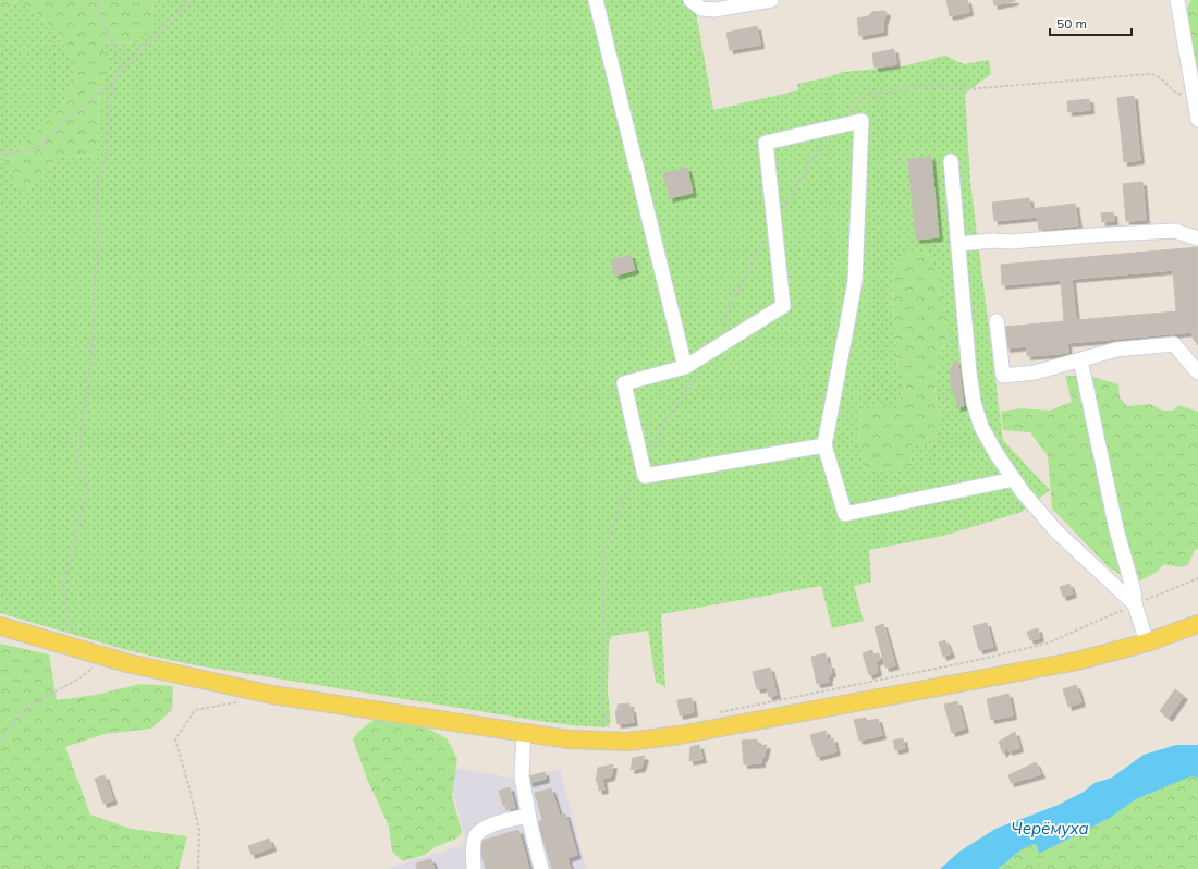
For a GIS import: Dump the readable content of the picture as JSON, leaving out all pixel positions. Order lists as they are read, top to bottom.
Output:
{
  "water": ["Черёмуха"],
  "scale_bar": "50 m"
}
